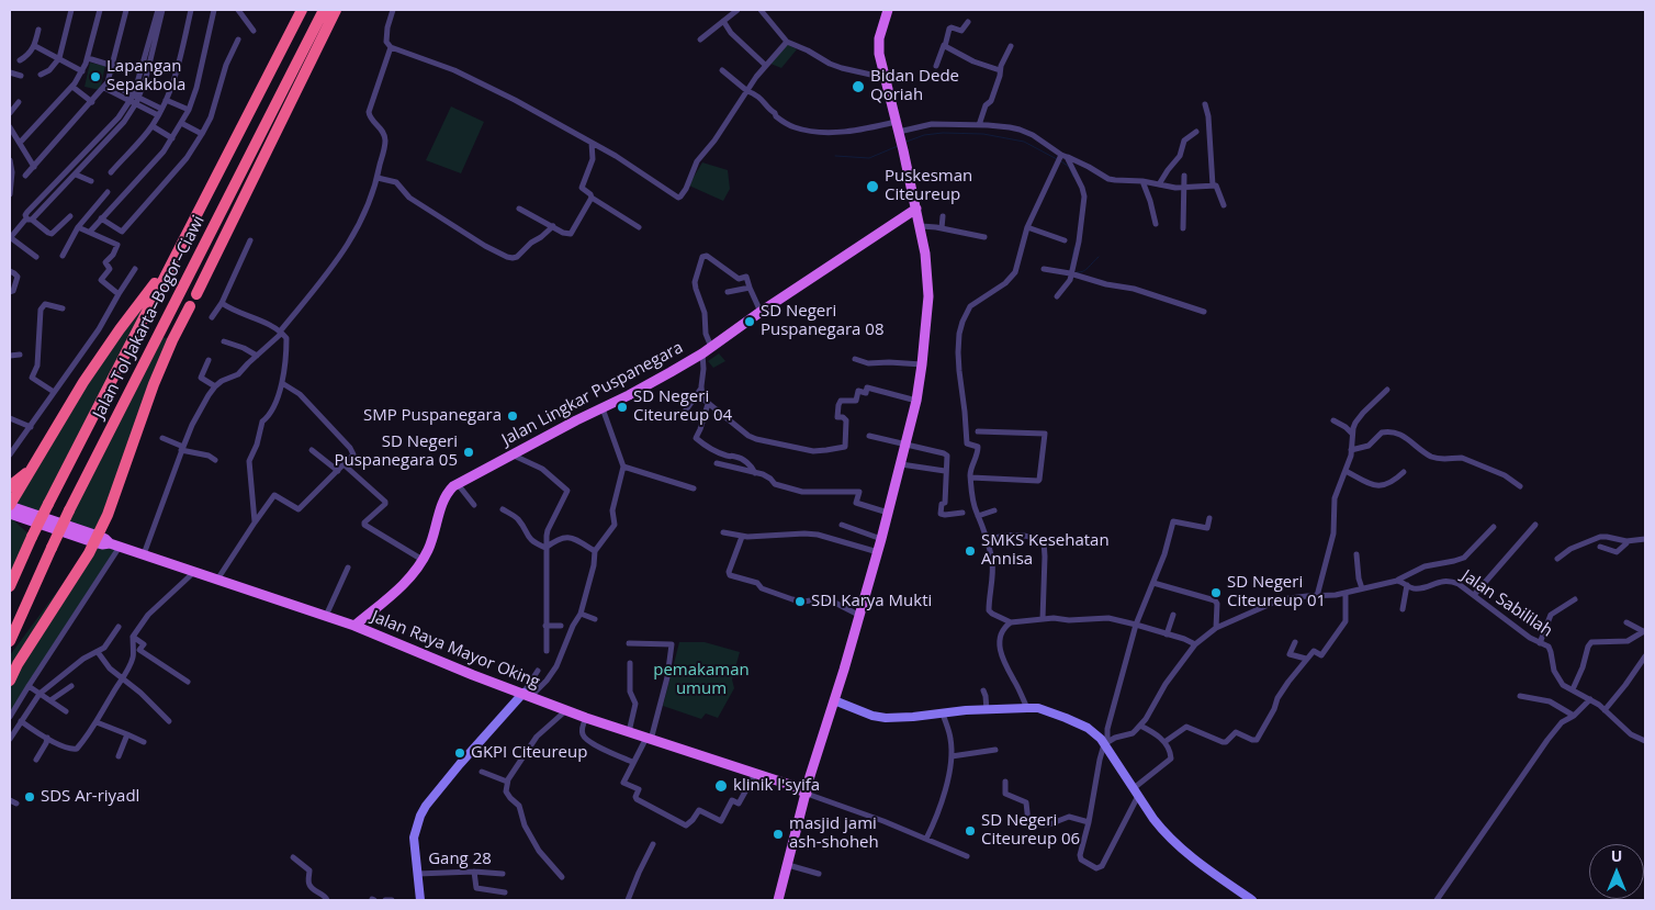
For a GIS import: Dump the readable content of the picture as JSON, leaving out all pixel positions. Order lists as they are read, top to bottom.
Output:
{
  "streets": {
    "highway": ["Jalan Tol Jakarta–Bogor–Ciawi"],
    "main road": ["Jalan Lingkar Puspanegara", "Jalan Raya Mayor Oking"],
    "street": ["Jalan Sabililah", "Gang 28"]
  },
  "crossings": [
    ["Jalan Lingkar Puspanegara", "Jalan Raya Mayor Oking"]
  ],
  "parks": ["pemakaman umum"],
  "places": [
    "Lapangan Sepakbola",
    "Bidan Dede Qoriah",
    "Puskesman Citeureup",
    "SD Negeri Puspanegara 08",
    "SD Negeri Citeureup 04",
    "SMP Puspanegara",
    "SD Negeri Puspanegara 05",
    "SMKS Kesehatan Annisa",
    "SD Negeri Citeureup 01",
    "SDI Karya Mukti",
    "GKPI Citeureup",
    "klinik l'syifa",
    "SDS Ar-riyadl",
    "SD Negeri Citeureup 06",
    "masjid jami ash-shoheh"
  ],
  "north": "top"
}
